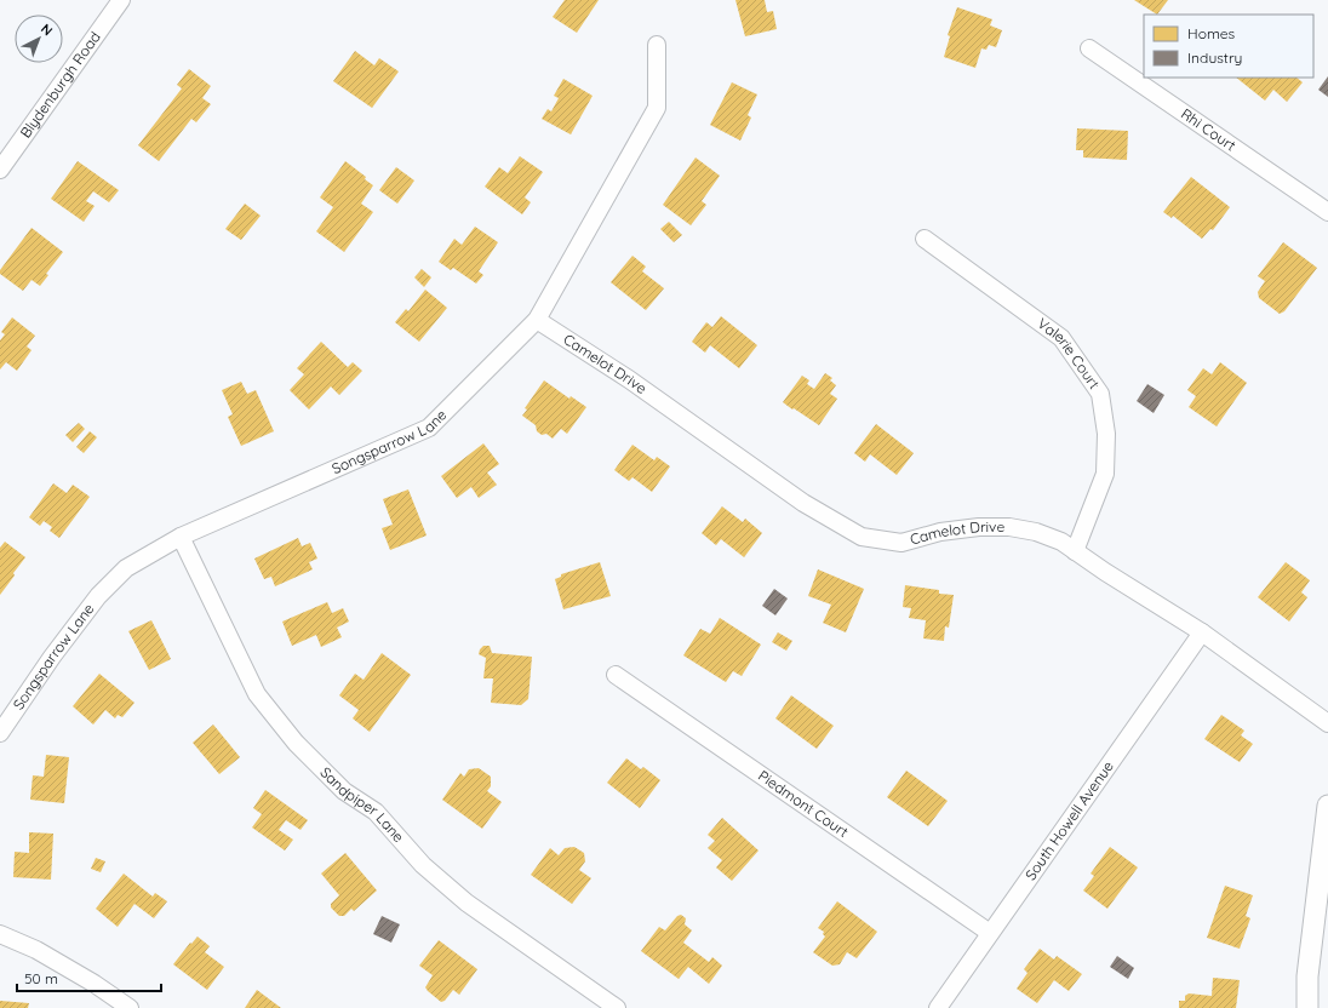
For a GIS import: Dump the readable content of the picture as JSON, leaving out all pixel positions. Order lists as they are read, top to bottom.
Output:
{
  "streets": {
    "street": [
      "Blydenburgh Road",
      "Rhi Court",
      "Valerie Court",
      "Camelot Drive",
      "Songsparrow Lane",
      "Piedmont Court",
      "Sandpiper Lane",
      "South Howell Avenue"
    ]
  },
  "crossings": [
    ["Valerie Court", "Camelot Drive"],
    ["Camelot Drive", "Songsparrow Lane"],
    ["Camelot Drive", "South Howell Avenue"],
    ["Songsparrow Lane", "Sandpiper Lane"],
    ["Piedmont Court", "South Howell Avenue"]
  ],
  "legend": ["Homes", "Industry"],
  "scale_bar": "50 m",
  "north": "top right"
}
